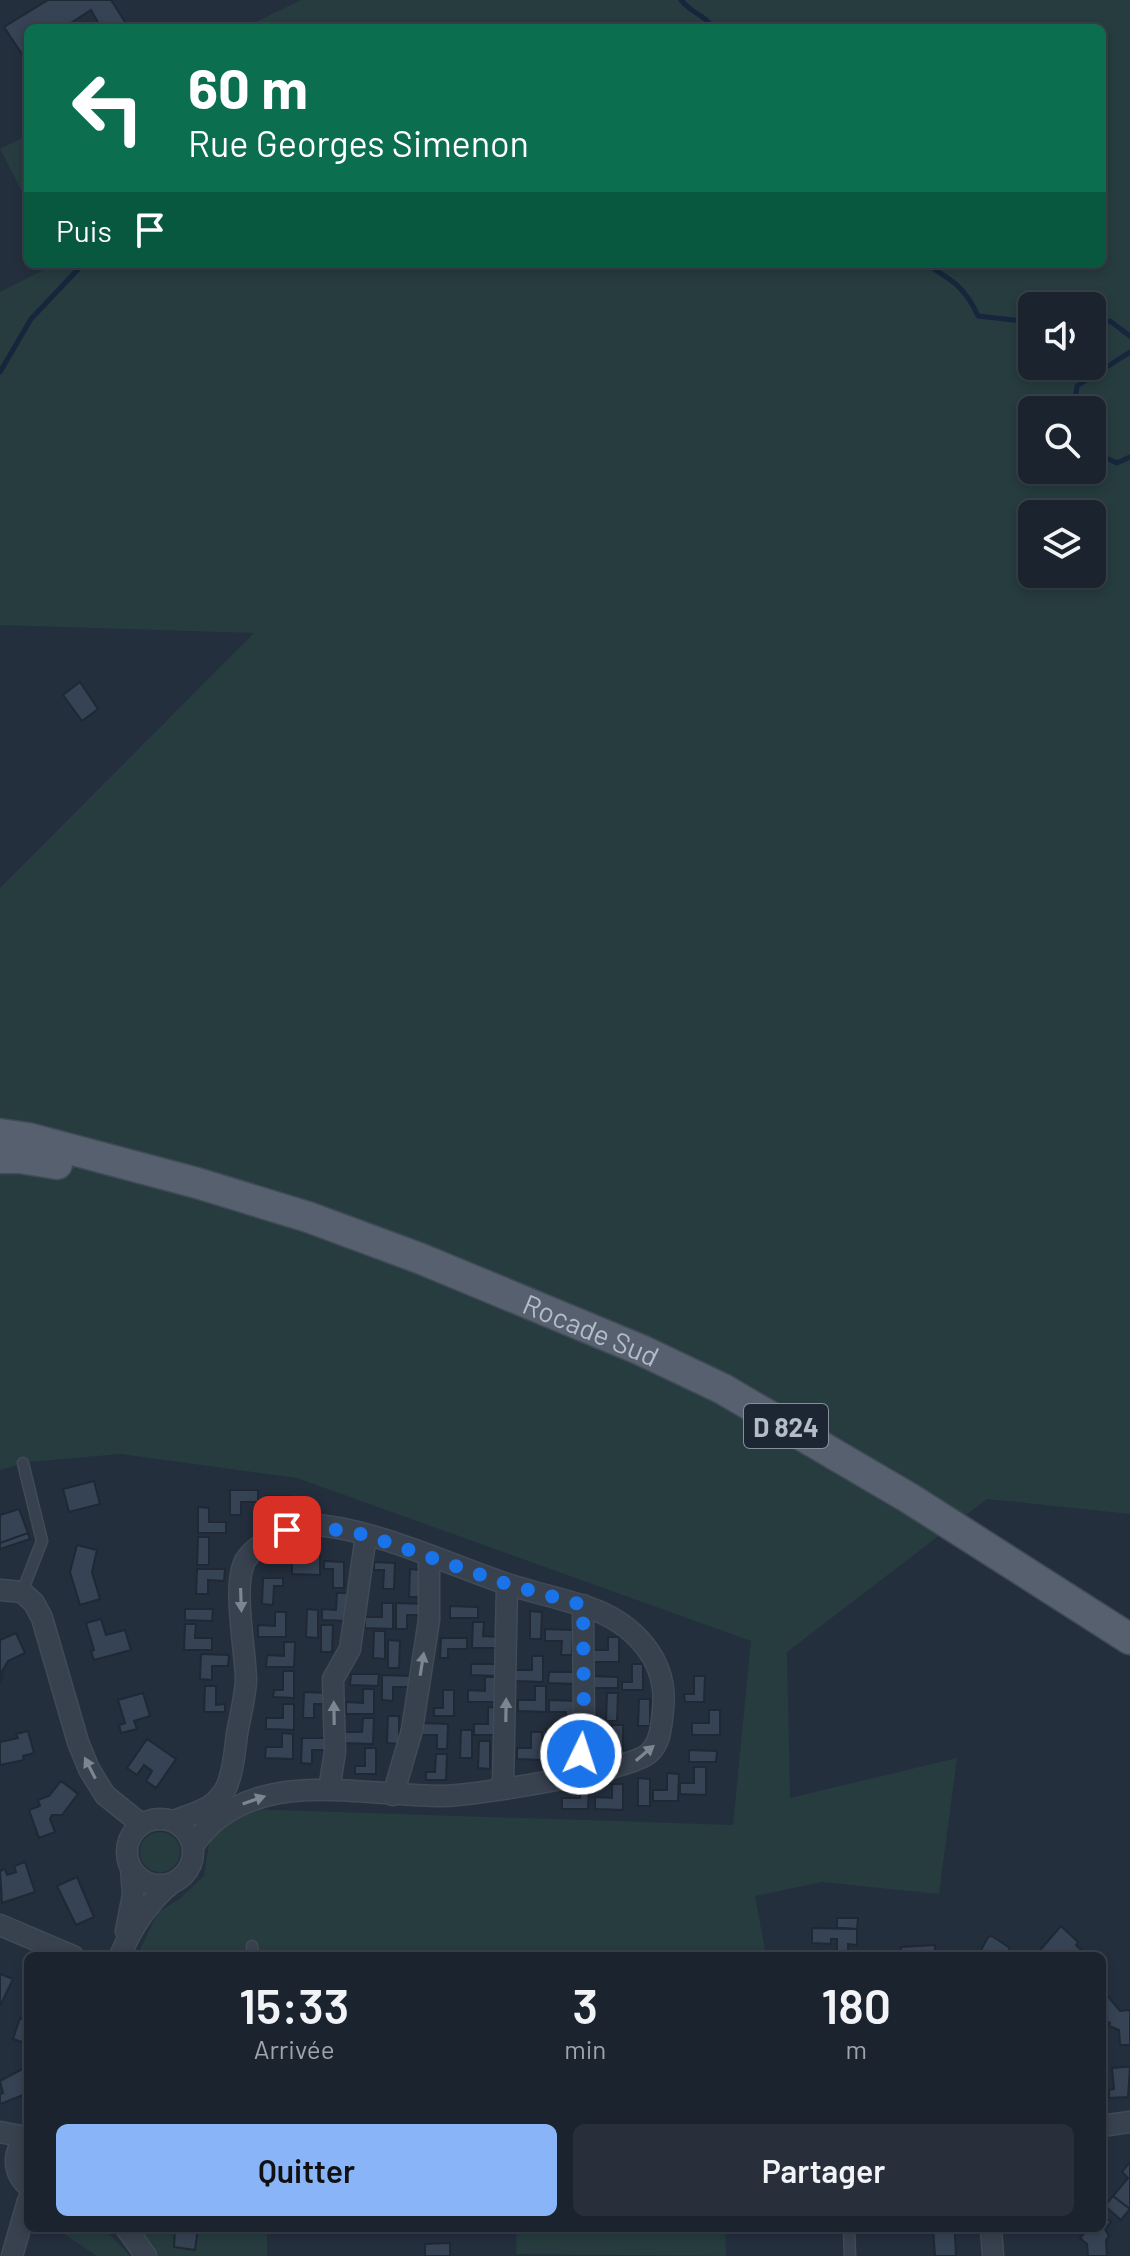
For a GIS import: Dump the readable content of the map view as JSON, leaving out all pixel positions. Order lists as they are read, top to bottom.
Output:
{
  "streets": {
    "main road": ["Rocade Sud", "D 824"]
  },
  "page": {
    "turn": ["60 m", "Rue Georges Simenon"],
    "then": "Puis",
    "eta": [
      "15:33",
      "Arrivée",
      "3",
      "min",
      "180",
      "m"
    ],
    "buttons": ["Quitter", "Partager"]
  }
}
